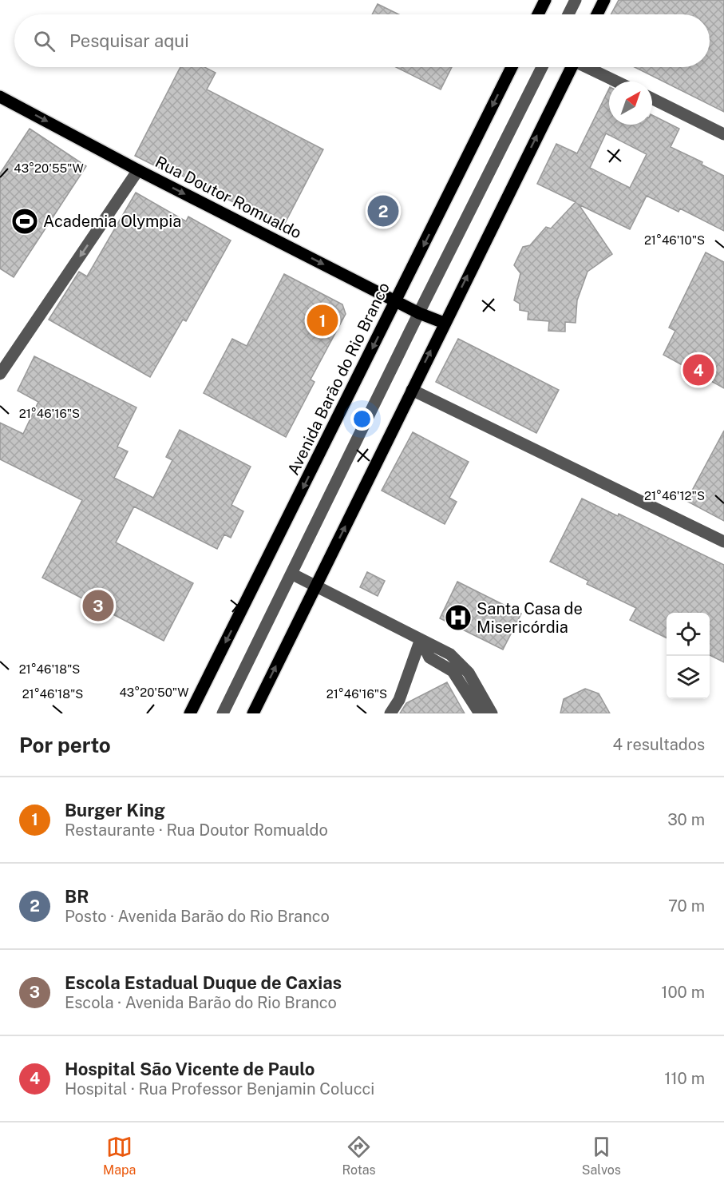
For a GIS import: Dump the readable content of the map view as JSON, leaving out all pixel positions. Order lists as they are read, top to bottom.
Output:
{
  "streets": {
    "main road": ["Rua Doutor Romualdo", "Avenida Barão do Rio Branco"]
  },
  "crossings": [
    ["Rua Doutor Romualdo", "Avenida Barão do Rio Branco"]
  ],
  "one_way": ["Rua Doutor Romualdo"],
  "places": {
    "sports": ["Academia Olympia"],
    "hospital": ["Santa Casa de Misericórdia"]
  },
  "north": "top right",
  "page": {
    "search": "Pesquisar aqui",
    "pins": [
      "2",
      "1",
      "4",
      "3"
    ],
    "heading": ["Por perto", "4 resultados"],
    "list": [
      {
        "mark": "1",
        "name": "Burger King",
        "note": "Restaurante · Rua Doutor Romualdo",
        "value": "30 m"
      },
      {
        "mark": "2",
        "name": "BR",
        "note": "Posto · Avenida Barão do Rio Branco",
        "value": "70 m"
      },
      {
        "mark": "3",
        "name": "Escola Estadual Duque de Caxias",
        "note": "Escola · Avenida Barão do Rio Branco",
        "value": "100 m"
      },
      {
        "mark": "4",
        "name": "Hospital São Vicente de Paulo",
        "note": "Hospital · Rua Professor Benjamin Colucci",
        "value": "110 m"
      }
    ],
    "nav": ["Mapa", "Rotas", "Salvos"]
  },
  "coordinates": [
    "43°20'55\"W",
    "21°46'10\"S",
    "21°46'16\"S",
    "21°46'12\"S",
    "21°46'18\"S",
    "43°20'50\"W"
  ]
}
